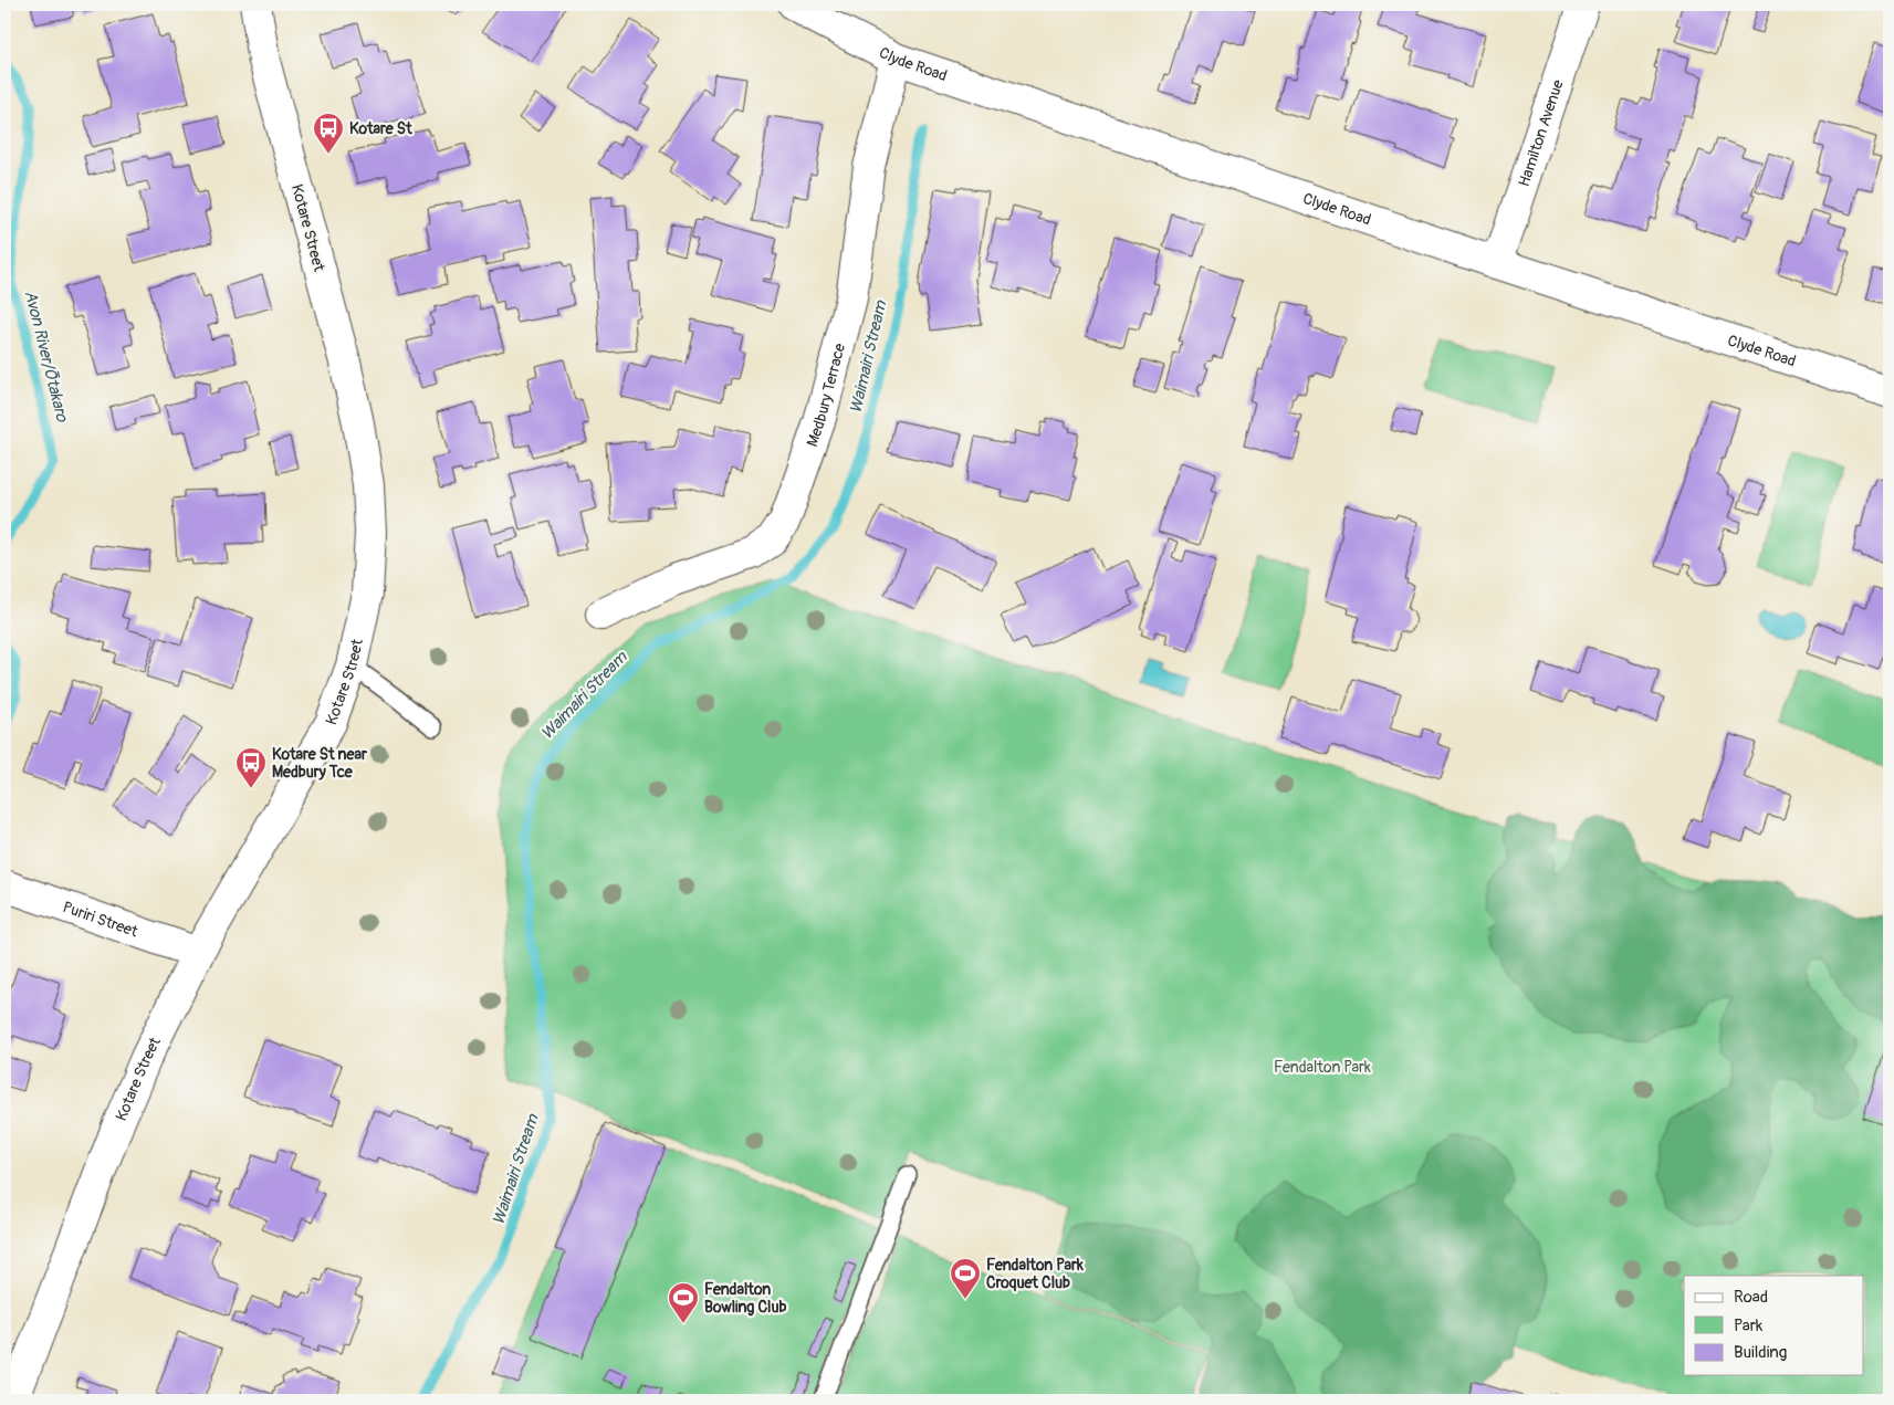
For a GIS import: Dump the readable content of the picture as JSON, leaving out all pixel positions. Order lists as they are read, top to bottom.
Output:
{
  "streets": {
    "street": [
      "Clyde Road",
      "Hamilton Avenue",
      "Kotare Street",
      "Medbury Terrace",
      "Puriri Street"
    ]
  },
  "crossings": [
    ["Clyde Road", "Hamilton Avenue"],
    ["Clyde Road", "Medbury Terrace"],
    ["Kotare Street", "Puriri Street"]
  ],
  "water": ["Avon River/Ōtakaro", "Waimairi Stream"],
  "parks": ["Fendalton Park"],
  "places": {
    "bus stop": ["Kotare St", "Kotare St near Medbury Tce"],
    "sports": ["Fendalton Park Croquet Club", "Fendalton Bowling Club"]
  },
  "legend": ["Road", "Park", "Building"]
}
